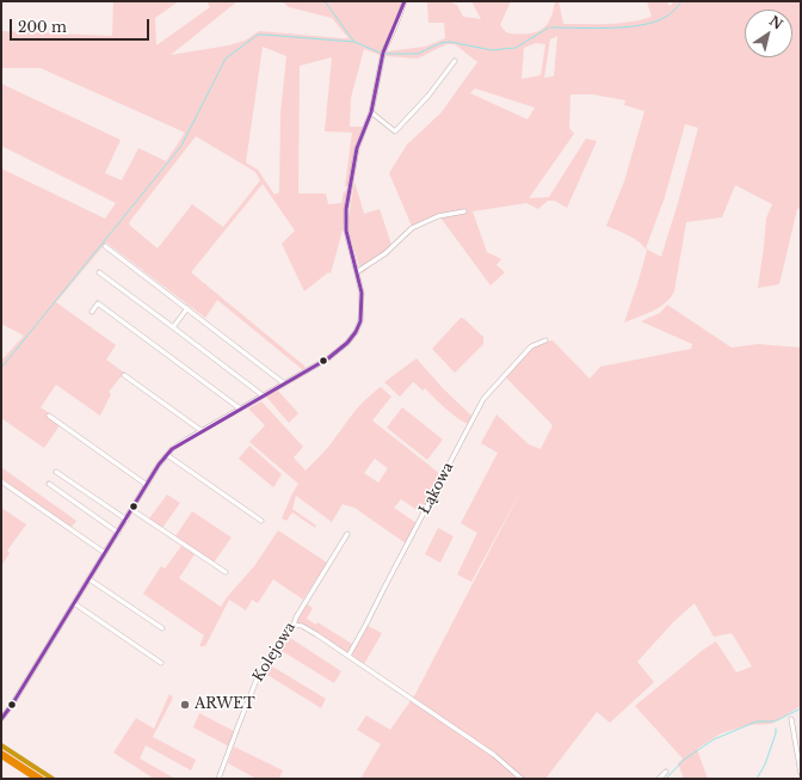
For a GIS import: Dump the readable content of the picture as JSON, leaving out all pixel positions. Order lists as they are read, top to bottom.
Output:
{
  "streets": {
    "street": ["Łąkowa", "Kolejowa"]
  },
  "places": ["ARWET"],
  "scale_bar": "200 m",
  "north": "top right"
}
